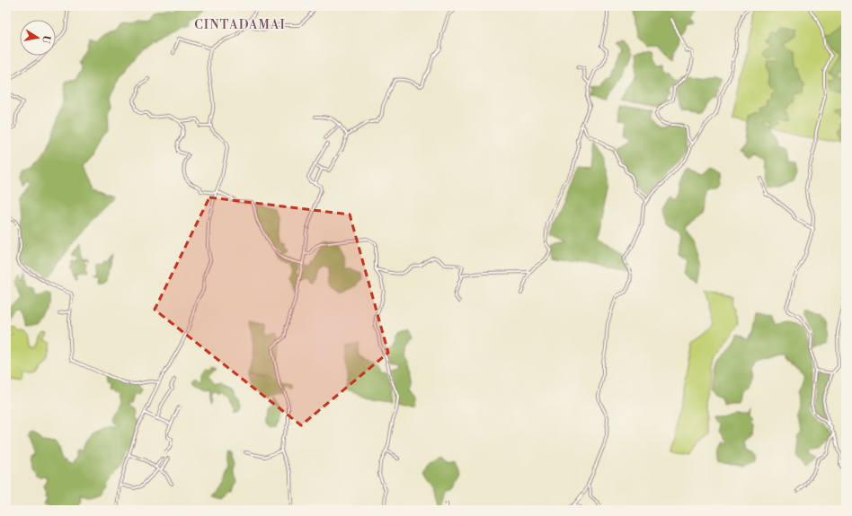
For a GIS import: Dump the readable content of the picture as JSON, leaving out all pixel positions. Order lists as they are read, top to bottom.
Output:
{
  "districts": ["CINTADAMAI"],
  "north": "right"
}
